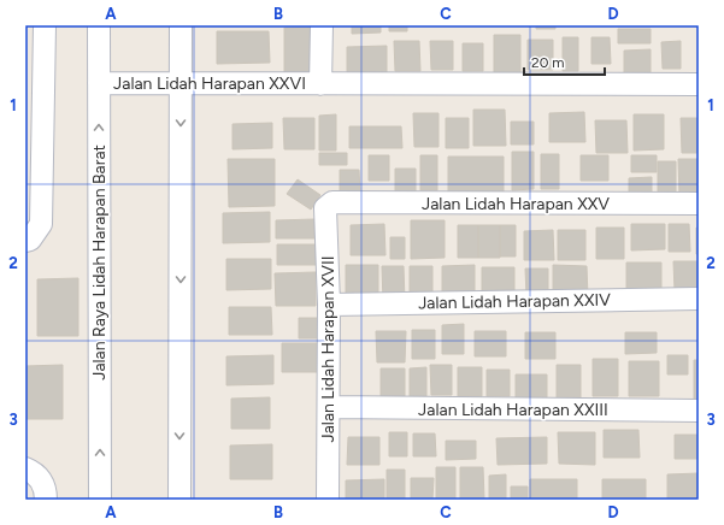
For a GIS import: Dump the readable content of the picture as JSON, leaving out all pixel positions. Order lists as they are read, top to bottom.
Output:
{
  "streets": {
    "street": [
      "Jalan Lidah Harapan XXVI",
      "Jalan Lidah Harapan XXV",
      "Jalan Raya Lidah Harapan Barat",
      "Jalan Lidah Harapan XXIV",
      "Jalan Lidah Harapan XVII",
      "Jalan Lidah Harapan XXIII"
    ]
  },
  "crossings": [
    ["Jalan Lidah Harapan XXVI", "Jalan Raya Lidah Harapan Barat"],
    ["Jalan Lidah Harapan XXV", "Jalan Lidah Harapan XVII"],
    ["Jalan Lidah Harapan XXIV", "Jalan Lidah Harapan XVII"],
    ["Jalan Lidah Harapan XVII", "Jalan Lidah Harapan XXIII"]
  ],
  "scale_bar": "20 m",
  "grid": {
    "columns": [
      "A",
      "B",
      "C",
      "D"
    ],
    "rows": ["1", "2", "3"]
  }
}
